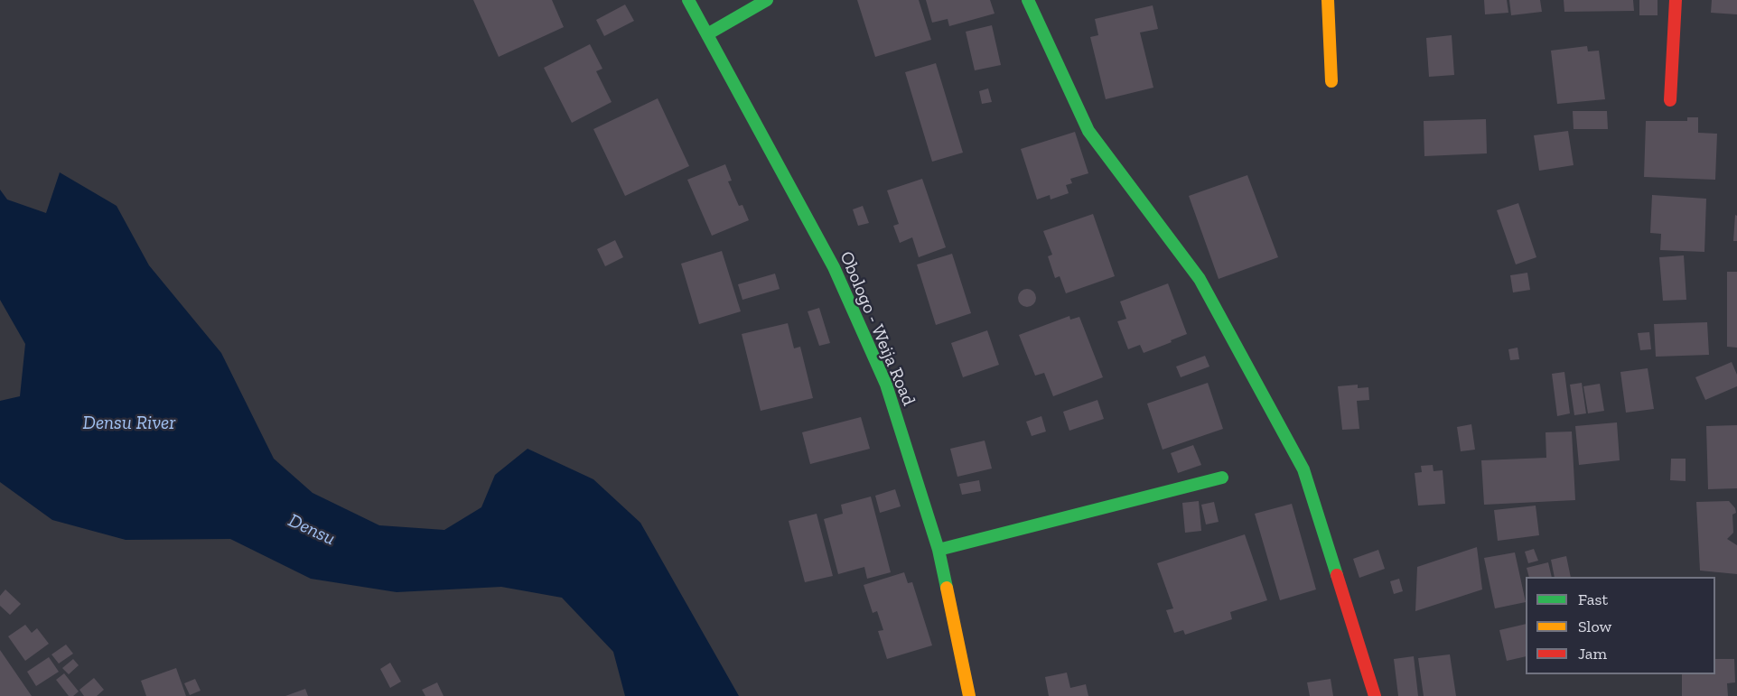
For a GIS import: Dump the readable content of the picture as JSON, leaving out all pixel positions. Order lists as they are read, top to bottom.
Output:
{
  "streets": {
    "street": ["Obologo - Weija Road"]
  },
  "water": ["Densu River", "Densu"],
  "legend": ["Fast", "Slow", "Jam"]
}
